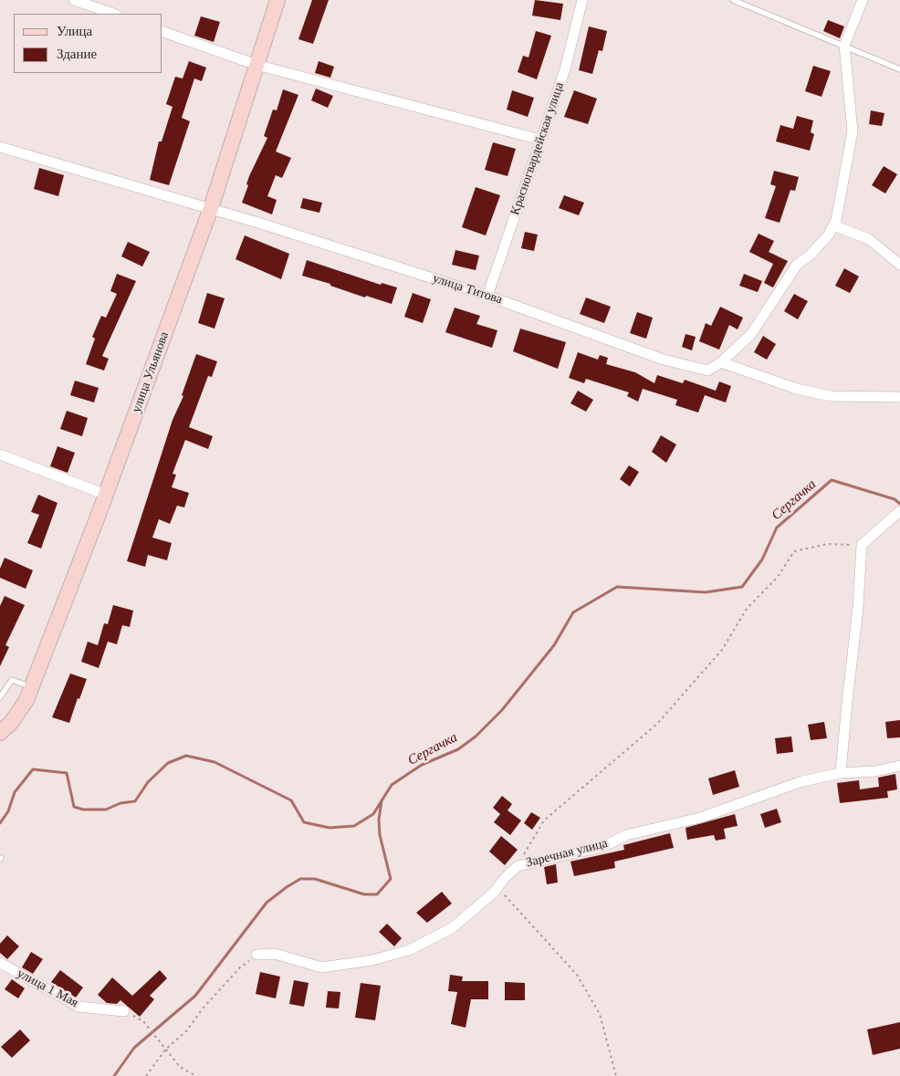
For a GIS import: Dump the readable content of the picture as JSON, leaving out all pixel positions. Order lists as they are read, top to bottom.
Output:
{
  "streets": {
    "main road": ["улица Ульянова"],
    "street": [
      "Красногвардейская улица",
      "улица Титова",
      "Заречная улица",
      "улица 1 Мая"
    ]
  },
  "crossings": [
    ["Красногвардейская улица", "улица Титова"],
    ["улица Титова", "улица Ульянова"]
  ],
  "water": ["Сергачка"],
  "legend": ["Улица", "Здание"]
}
